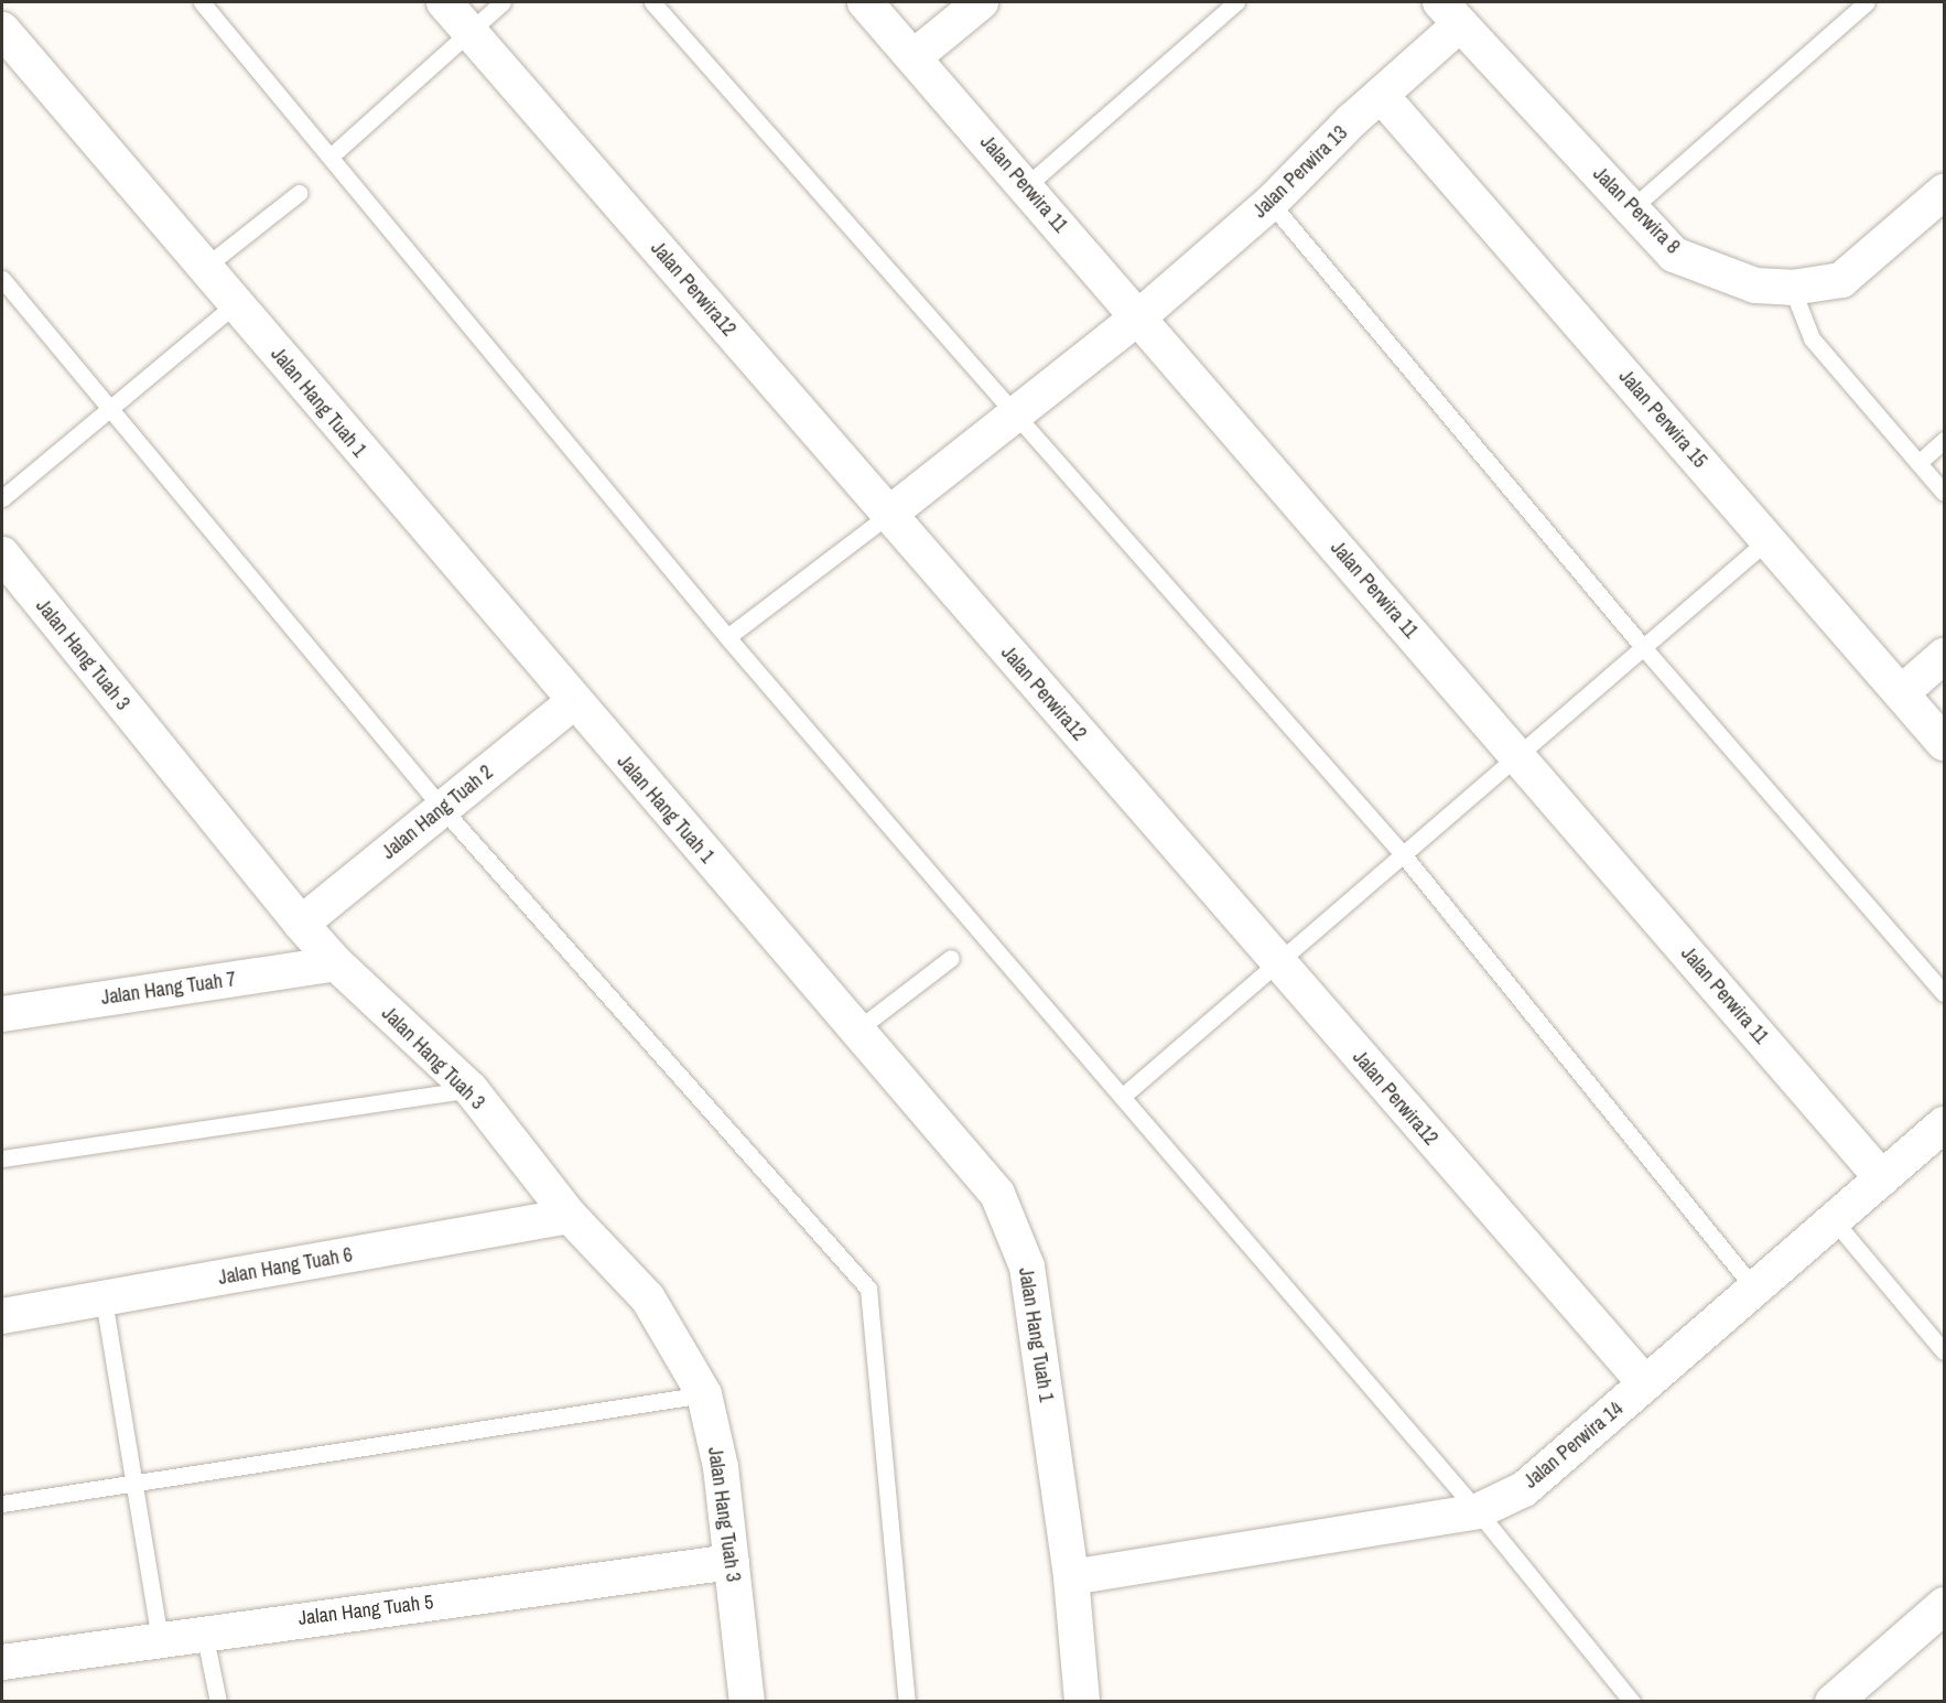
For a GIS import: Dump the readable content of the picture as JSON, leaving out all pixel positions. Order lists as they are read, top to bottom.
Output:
{
  "streets": {
    "street": [
      "Jalan Perwira 13",
      "Jalan Perwira 11",
      "Jalan Perwira 8",
      "Jalan Perwira12",
      "Jalan Hang Tuah 1",
      "Jalan Perwira 15",
      "Jalan Hang Tuah 3",
      "Jalan Hang Tuah 2",
      "Jalan Hang Tuah 7",
      "Jalan Hang Tuah 6",
      "Jalan Perwira 14",
      "Jalan Hang Tuah 5"
    ]
  },
  "crossings": [
    ["Jalan Perwira 13", "Jalan Perwira 11"],
    ["Jalan Perwira 13", "Jalan Perwira 8"],
    ["Jalan Perwira 13", "Jalan Perwira12"],
    ["Jalan Perwira 13", "Jalan Perwira 15"],
    ["Jalan Perwira 11", "Jalan Perwira 14"],
    ["Jalan Perwira12", "Jalan Perwira 14"],
    ["Jalan Hang Tuah 1", "Jalan Hang Tuah 2"],
    ["Jalan Hang Tuah 1", "Jalan Perwira 14"],
    ["Jalan Hang Tuah 3", "Jalan Hang Tuah 2"],
    ["Jalan Hang Tuah 3", "Jalan Hang Tuah 7"],
    ["Jalan Hang Tuah 3", "Jalan Hang Tuah 6"],
    ["Jalan Hang Tuah 3", "Jalan Hang Tuah 5"]
  ]
}
